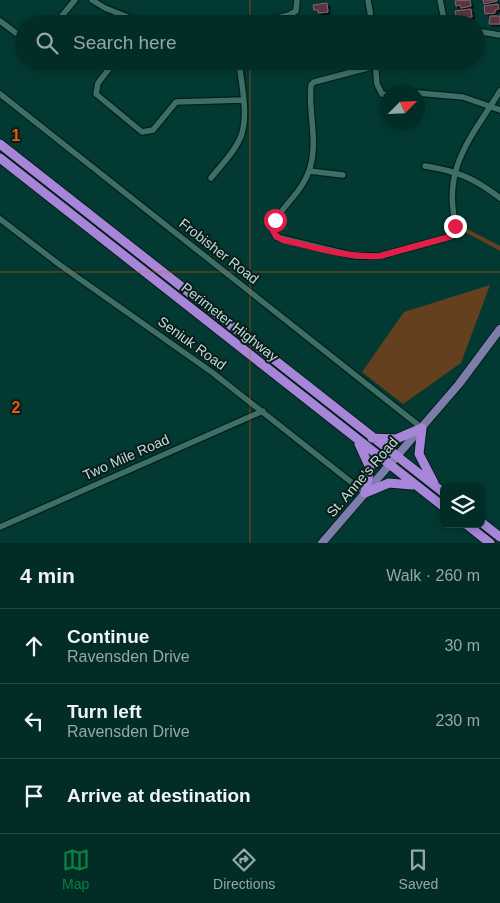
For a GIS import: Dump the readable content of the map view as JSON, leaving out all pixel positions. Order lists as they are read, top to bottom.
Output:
{
  "streets": {
    "highway": ["Perimeter Highway"],
    "main road": ["St. Anne's Road"],
    "street": ["Frobisher Road", "Seniuk Road", "Two Mile Road"]
  },
  "crossings": [
    ["Frobisher Road", "St. Anne's Road"],
    ["Perimeter Highway", "St. Anne's Road"],
    ["Seniuk Road", "Two Mile Road"],
    ["Seniuk Road", "St. Anne's Road"]
  ],
  "north": "top right",
  "page": {
    "search": "Search here",
    "heading": ["4 min", "Walk · 260 m"],
    "list": [
      ["Continue", "Ravensden Drive", "30 m"],
      ["Turn left", "Ravensden Drive", "230 m"],
      "Arrive at destination"
    ],
    "nav": ["Map", "Directions", "Saved"]
  },
  "grid": {
    "rows": ["1", "2"]
  }
}
